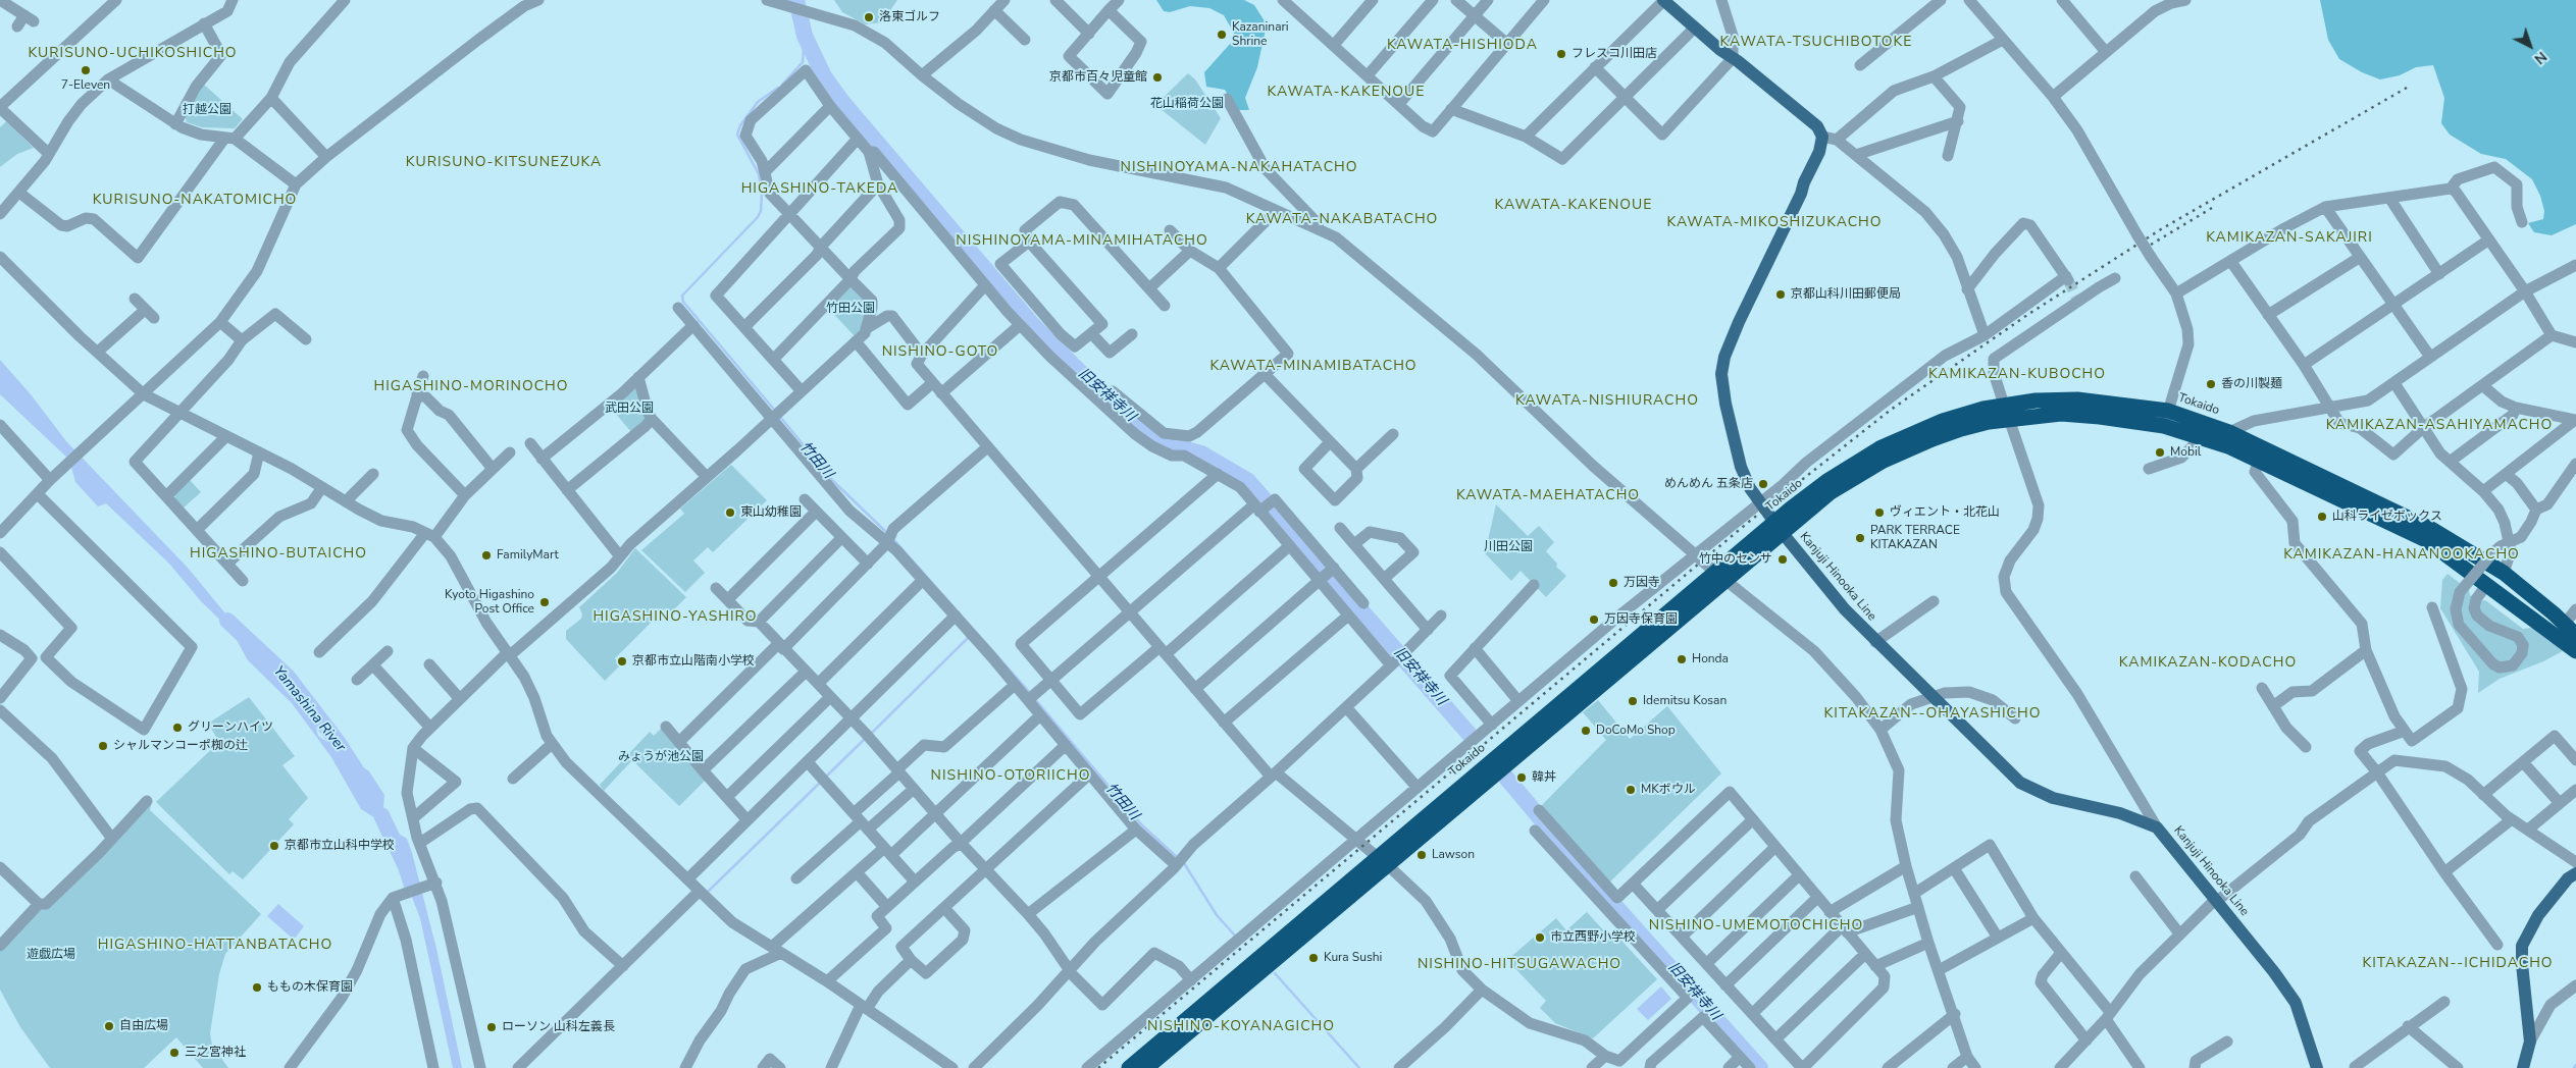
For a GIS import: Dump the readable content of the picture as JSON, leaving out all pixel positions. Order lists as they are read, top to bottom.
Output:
{
  "streets": {
    "highway": ["Tokaido"],
    "main road": ["Kanjuji Hinooka Line"]
  },
  "crossings": [
    ["Tokaido", "Kanjuji Hinooka Line"]
  ],
  "districts": [
    "KAWATA-TSUCHIBOTOKE",
    "KAWATA-HISHIODA",
    "KURISUNO-UCHIKOSHICHO",
    "KAWATA-KAKENOUE",
    "KURISUNO-KITSUNEZUKA",
    "NISHINOYAMA-NAKAHATACHO",
    "HIGASHINO-TAKEDA",
    "KURISUNO-NAKATOMICHO",
    "KAWATA-KAKENOUE",
    "KAWATA-NAKABATACHO",
    "KAWATA-MIKOSHIZUKACHO",
    "KAMIKAZAN-SAKAJIRI",
    "NISHINOYAMA-MINAMIHATACHO",
    "NISHINO-GOTO",
    "KAWATA-MINAMIBATACHO",
    "KAMIKAZAN-KUBOCHO",
    "HIGASHINO-MORINOCHO",
    "KAWATA-NISHIURACHO",
    "KAMIKAZAN-ASAHIYAMACHO",
    "KAWATA-MAEHATACHO",
    "HIGASHINO-BUTAICHO",
    "KAMIKAZAN-HANANOOKACHO",
    "HIGASHINO-YASHIRO",
    "KAMIKAZAN-KODACHO",
    "KITAKAZAN--OHAYASHICHO",
    "NISHINO-OTORIICHO",
    "NISHINO-UMEMOTOCHICHO",
    "HIGASHINO-HATTANBATACHO",
    "KITAKAZAN--ICHIDACHO",
    "NISHINO-HITSUGAWACHO",
    "NISHINO-KOYANAGICHO"
  ],
  "water": ["旧安祥寺川", "竹田川", "Yamashina River"],
  "parks": [
    "花山稲荷公園",
    "打越公園",
    "竹田公園",
    "武田公園",
    "川田公園",
    "みょうが池公園",
    "遊戯広場"
  ],
  "places": [
    "洛東ゴルフ",
    "Kazaninari Shrine",
    "フレスコ川田店",
    "7-Eleven",
    "京都市百々児童館",
    "京都山科川田郵便局",
    "香の川製麺",
    "Mobil",
    "めんめん 五条店",
    "東山幼稚園",
    "ヴィエント・北花山",
    "山科ライゼボックス",
    "PARK TERRACE KITAKAZAN",
    "FamilyMart",
    "竹中のセンサ",
    "万因寺",
    "Kyoto Higashino Post Office",
    "万因寺保育園",
    "Honda",
    "京都市立山階南小学校",
    "Idemitsu Kosan",
    "グリーンハイツ",
    "DoCoMo Shop",
    "シャルマンコーポ椥の辻",
    "韓丼",
    "MKボウル",
    "京都市立山科中学校",
    "Lawson",
    "市立西野小学校",
    "Kura Sushi",
    "ももの木保育園",
    "自由広場",
    "ローソン 山科左義長",
    "三之宮神社"
  ],
  "north": "bottom right"
}
